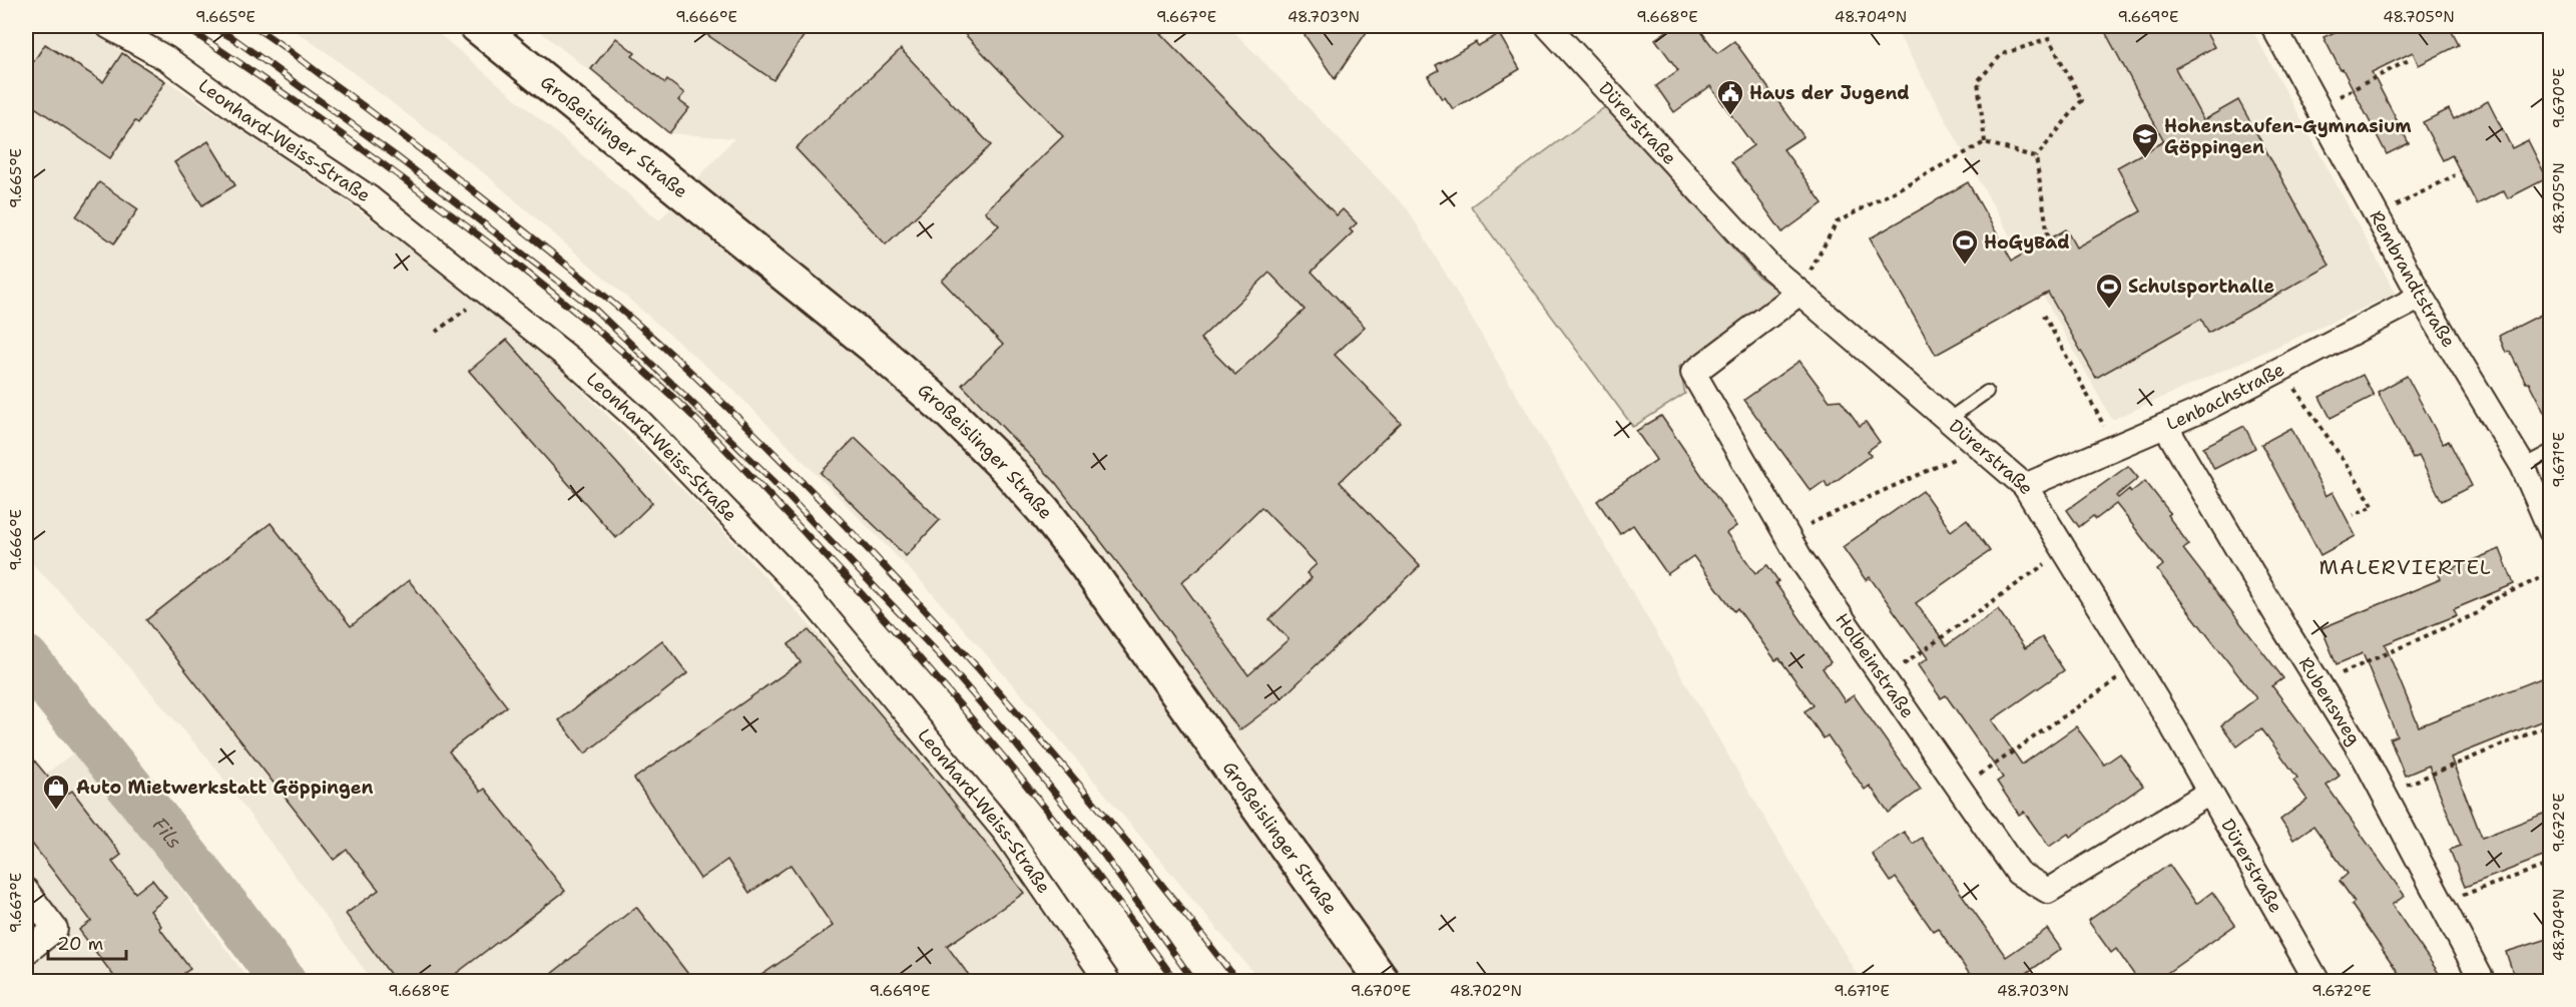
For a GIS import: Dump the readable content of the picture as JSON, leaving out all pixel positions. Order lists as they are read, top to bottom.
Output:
{
  "streets": {
    "main road": ["Großeislinger Straße"],
    "street": [
      "Dürerstraße",
      "Leonhard-Weiss-Straße",
      "Rembrandtstraße",
      "Lenbachstraße",
      "Holbeinstraße",
      "Rubensweg"
    ]
  },
  "crossings": [
    ["Dürerstraße", "Lenbachstraße"],
    ["Dürerstraße", "Holbeinstraße"],
    ["Rembrandtstraße", "Lenbachstraße"],
    ["Lenbachstraße", "Rubensweg"]
  ],
  "districts": ["MALERVIERTEL"],
  "water": ["Fils"],
  "places": {
    "public building": ["Haus der Jugend"],
    "school or university": ["Hohenstaufen-Gymnasium Göppingen"],
    "sports": ["HoGyBad", "Schulsporthalle"],
    "shop": ["Auto Mietwerkstatt Göppingen"]
  },
  "scale_bar": "20 m",
  "coordinates": [
    "9.665°E",
    "9.666°E",
    "9.667°E",
    "48.703°N",
    "9.668°E",
    "48.704°N",
    "9.669°E",
    "48.705°N",
    "9.670°E",
    "9.671°E",
    "9.672°E",
    "48.702°N"
  ]
}
